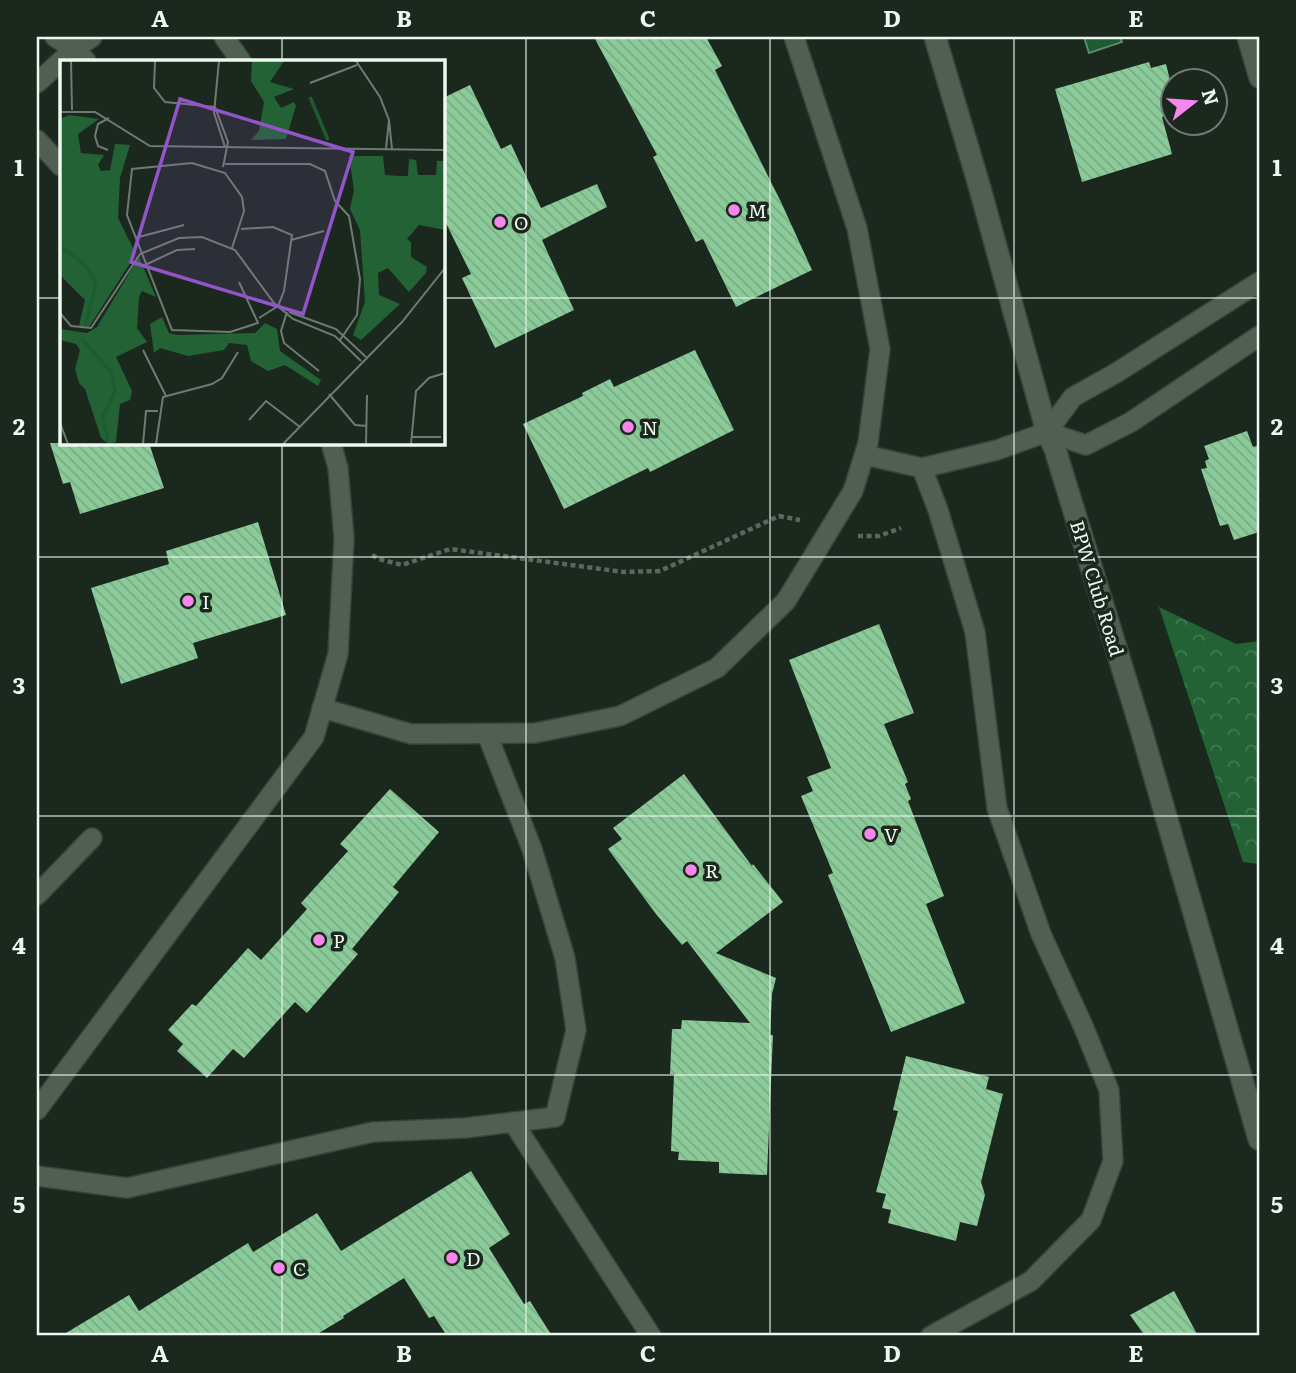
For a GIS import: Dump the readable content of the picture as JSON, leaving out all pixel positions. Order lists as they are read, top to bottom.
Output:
{
  "streets": {
    "street": ["BPW Club Road"]
  },
  "places": [
    "M",
    "O",
    "N",
    "I",
    "V",
    "R",
    "P",
    "D",
    "C"
  ],
  "north": "right",
  "grid": {
    "columns": [
      "A",
      "B",
      "C",
      "D",
      "E"
    ],
    "rows": [
      "1",
      "2",
      "3",
      "4",
      "5"
    ]
  }
}
